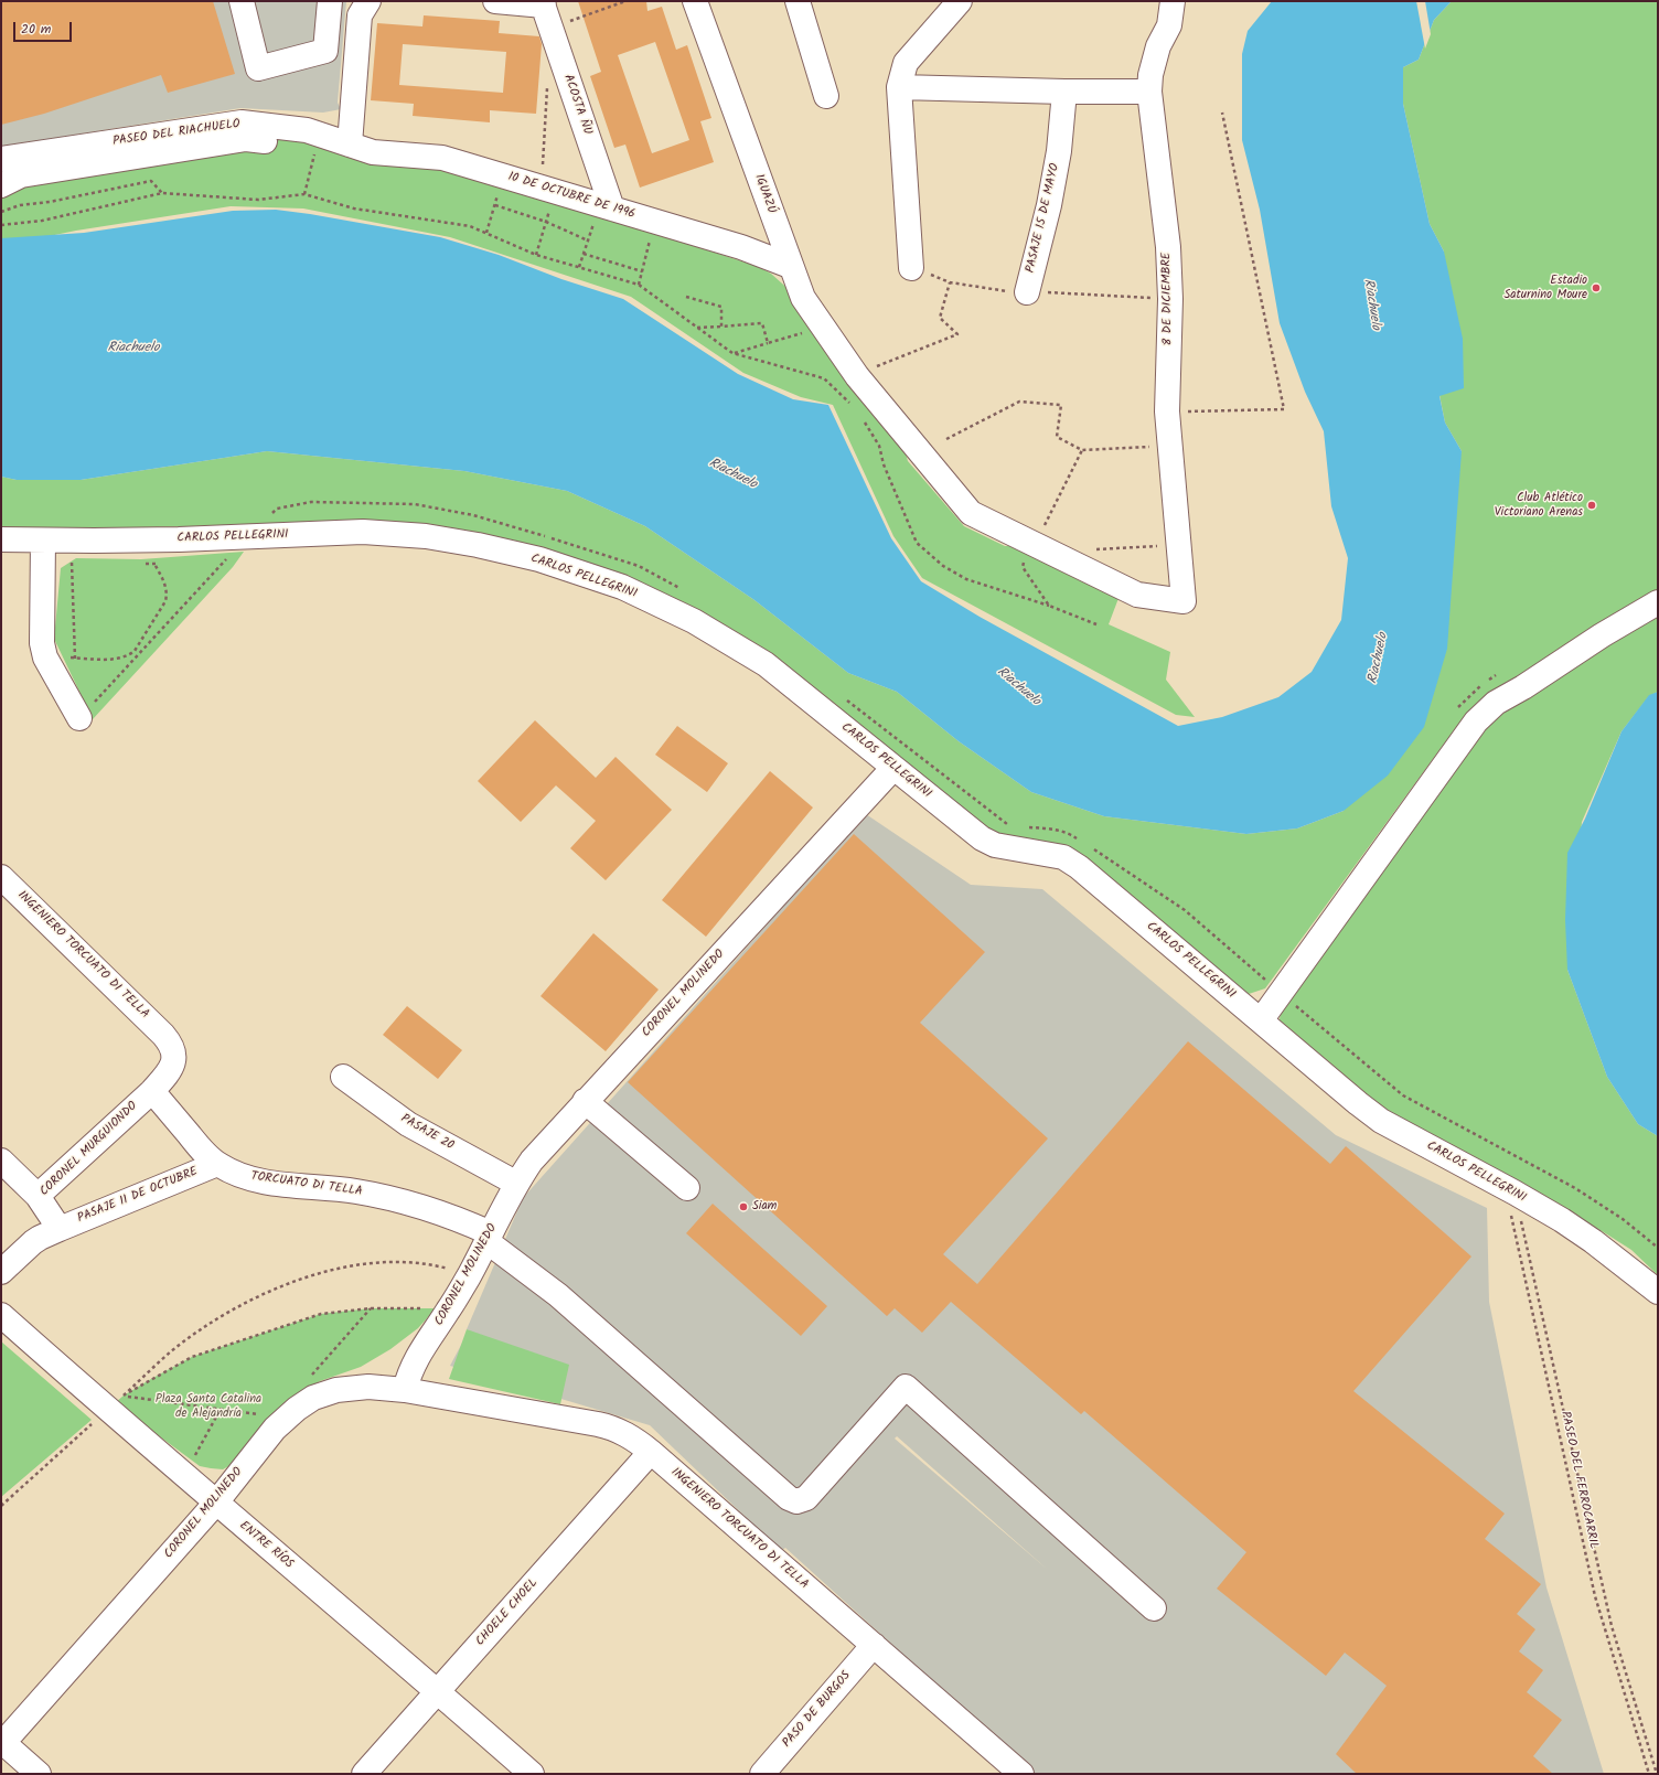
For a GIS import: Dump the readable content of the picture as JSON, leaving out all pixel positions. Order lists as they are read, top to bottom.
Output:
{
  "streets": {
    "street": [
      "ACOSTA ÑU",
      "PASEO DEL RIACHUELO",
      "IGUAZÚ",
      "10 DE OCTUBRE DE 1996",
      "PASAJE 15 DE MAYO",
      "8 DE DICIEMBRE",
      "CARLOS PELLEGRINI",
      "INGENIERO TORCUATO DI TELLA",
      "CORONEL MOLINEDO",
      "PASAJE 20",
      "CORONEL MURGUIONDO",
      "TORCUATO DI TELLA",
      "PASAJE 11 DE OCTUBRE",
      "ENTRE RÍOS",
      "CHOELE CHOEL",
      "PASO DE BURGOS"
    ],
    "path": ["PASEO DEL FERROCARRIL"]
  },
  "crossings": [
    ["ACOSTA ÑU", "10 DE OCTUBRE DE 1996"],
    ["PASEO DEL RIACHUELO", "10 DE OCTUBRE DE 1996"],
    ["IGUAZÚ", "10 DE OCTUBRE DE 1996"],
    ["IGUAZÚ", "8 DE DICIEMBRE"],
    ["CARLOS PELLEGRINI", "CORONEL MOLINEDO"],
    ["CARLOS PELLEGRINI", "PASEO DEL FERROCARRIL"],
    ["INGENIERO TORCUATO DI TELLA", "CORONEL MOLINEDO"],
    ["INGENIERO TORCUATO DI TELLA", "CORONEL MURGUIONDO"],
    ["INGENIERO TORCUATO DI TELLA", "CHOELE CHOEL"],
    ["INGENIERO TORCUATO DI TELLA", "PASO DE BURGOS"],
    ["CORONEL MOLINEDO", "PASAJE 20"],
    ["CORONEL MOLINEDO", "TORCUATO DI TELLA"],
    ["CORONEL MOLINEDO", "ENTRE RÍOS"],
    ["CORONEL MURGUIONDO", "TORCUATO DI TELLA"],
    ["CORONEL MURGUIONDO", "PASAJE 11 DE OCTUBRE"],
    ["TORCUATO DI TELLA", "PASAJE 11 DE OCTUBRE"],
    ["ENTRE RÍOS", "CHOELE CHOEL"]
  ],
  "water": ["Riachuelo"],
  "parks": ["Plaza Santa Catalina de Alejandría"],
  "places": ["Estadio Saturnino Moure", "Club Atlético Victoriano Arenas", "Siam"],
  "scale_bar": "20 m"
}
